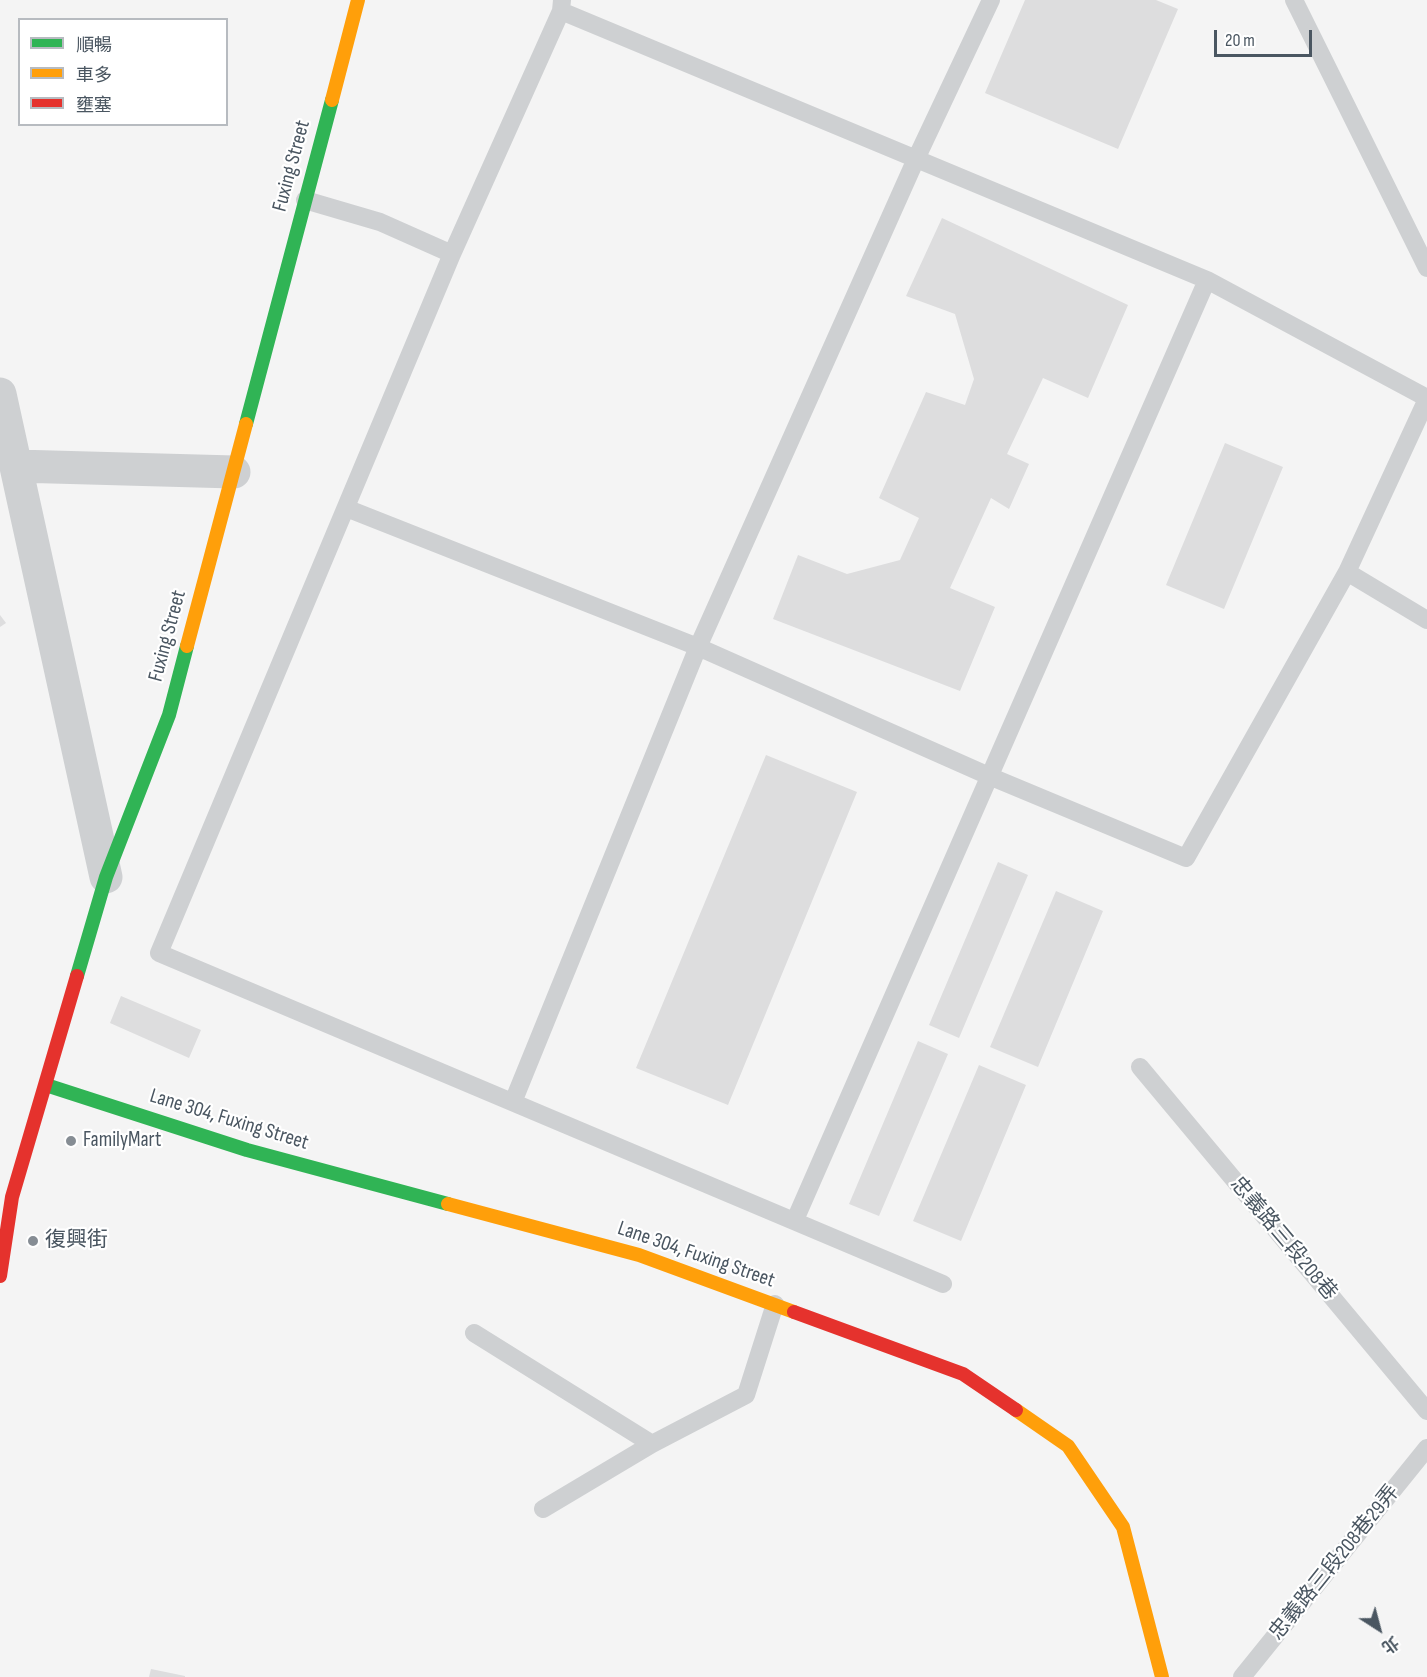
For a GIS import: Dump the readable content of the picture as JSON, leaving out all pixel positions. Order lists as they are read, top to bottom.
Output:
{
  "streets": {
    "street": ["Fuxing Street", "Lane 304, Fuxing Street"],
    "lane": ["忠義路三段208巷", "忠義路三段208巷29弄"]
  },
  "crossings": [
    ["Fuxing Street", "Lane 304, Fuxing Street"]
  ],
  "places": ["FamilyMart", "復興街"],
  "legend": ["順暢", "車多", "壅塞"],
  "scale_bar": "20 m",
  "north": "bottom right"
}
